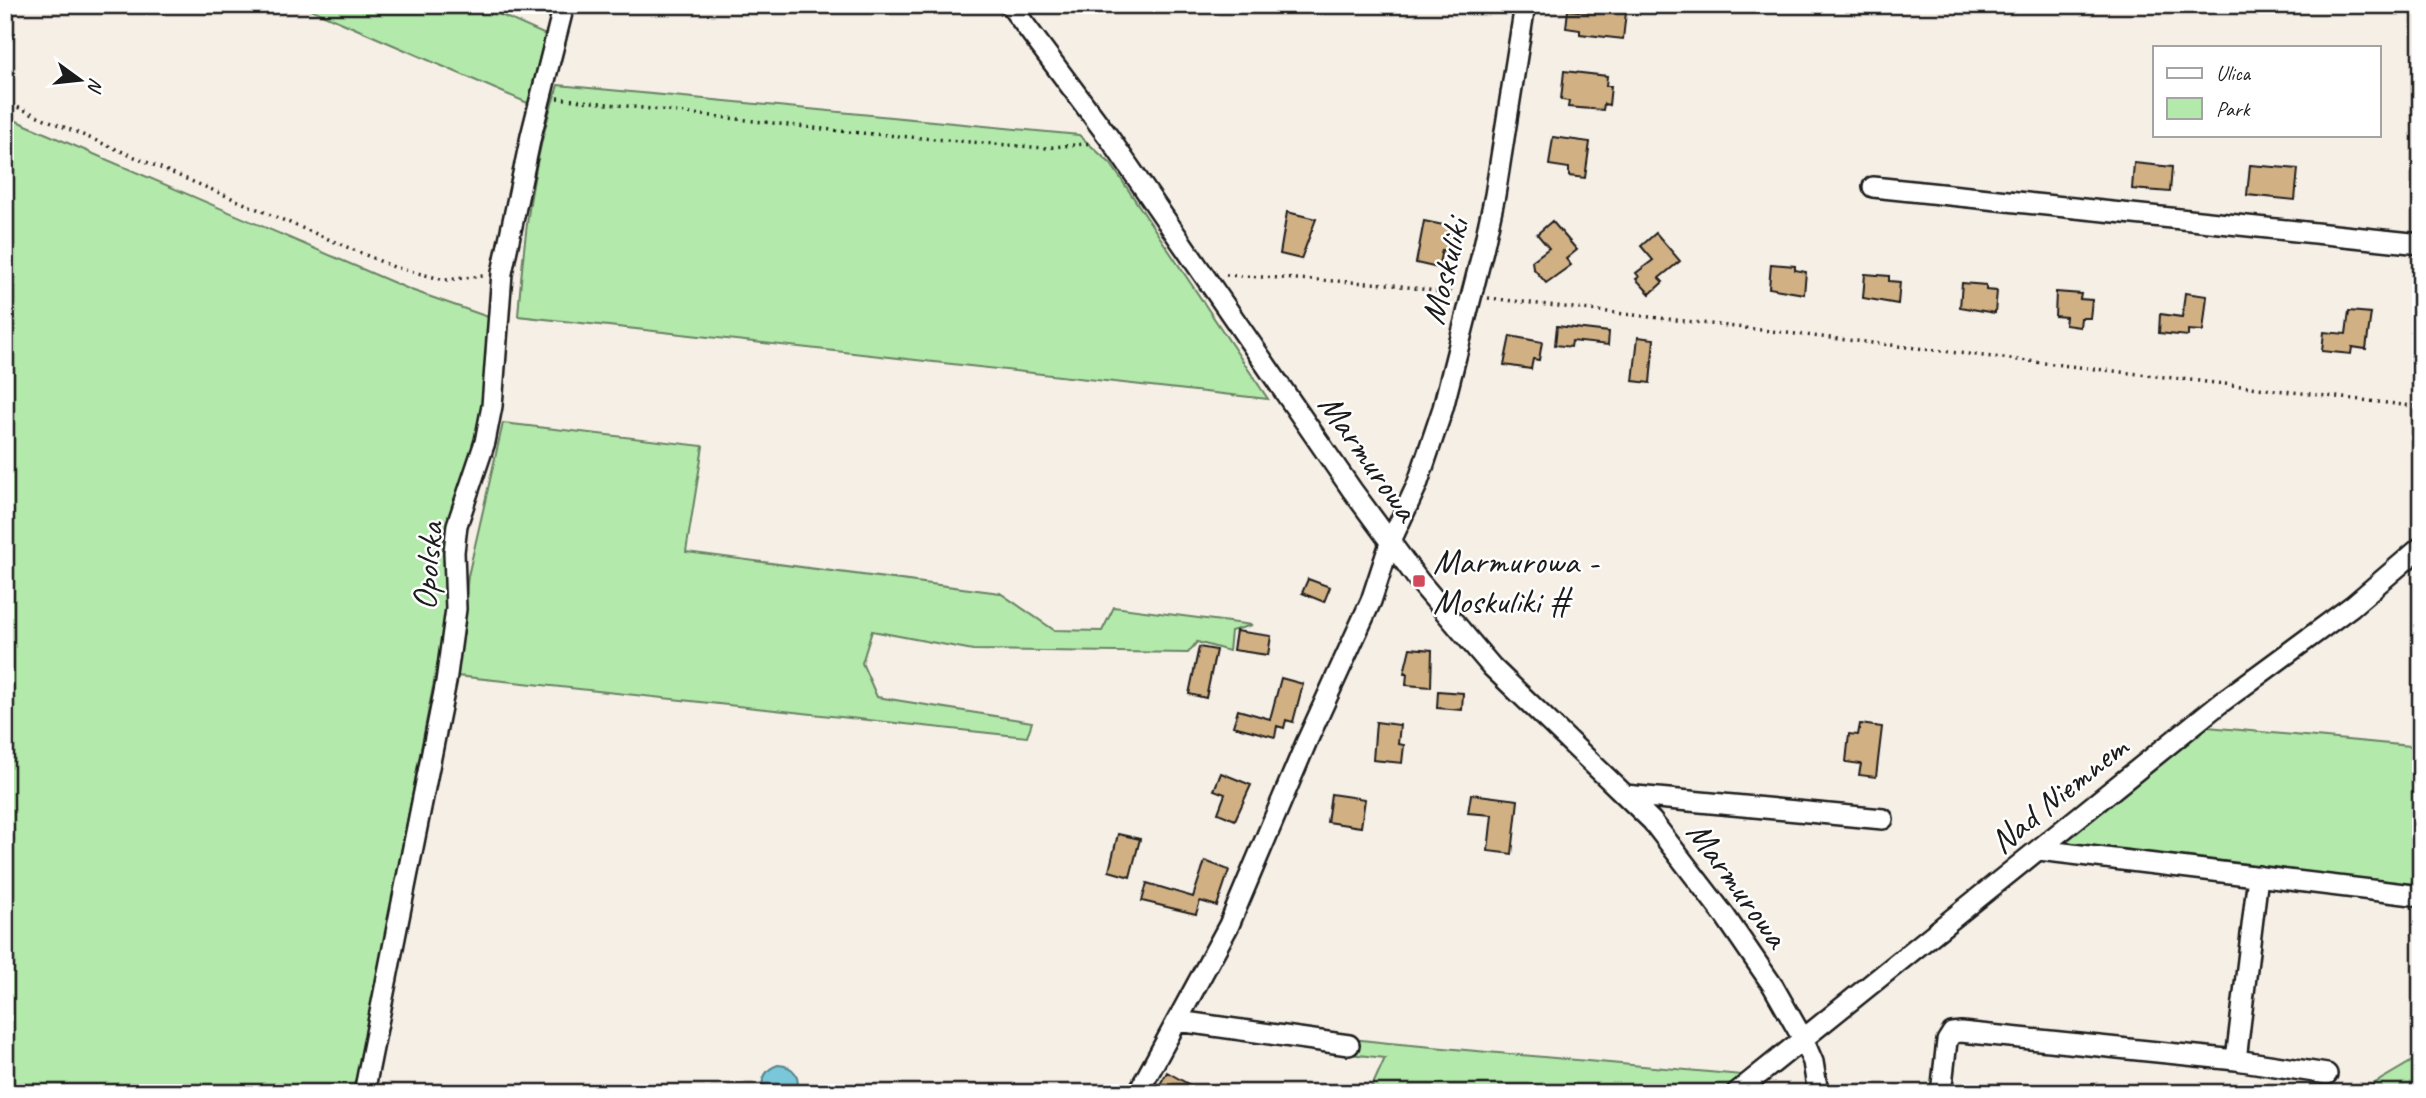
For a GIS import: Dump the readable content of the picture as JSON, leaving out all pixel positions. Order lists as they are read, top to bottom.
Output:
{
  "streets": {
    "street": [
      "Moskuliki",
      "Marmurowa",
      "Opolska",
      "Nad Niemnem"
    ]
  },
  "crossings": [
    ["Moskuliki", "Marmurowa"],
    ["Marmurowa", "Nad Niemnem"]
  ],
  "places": {
    "transit": ["Marmurowa - Moskuliki #"]
  },
  "legend": ["Ulica", "Park"],
  "north": "right"
}
